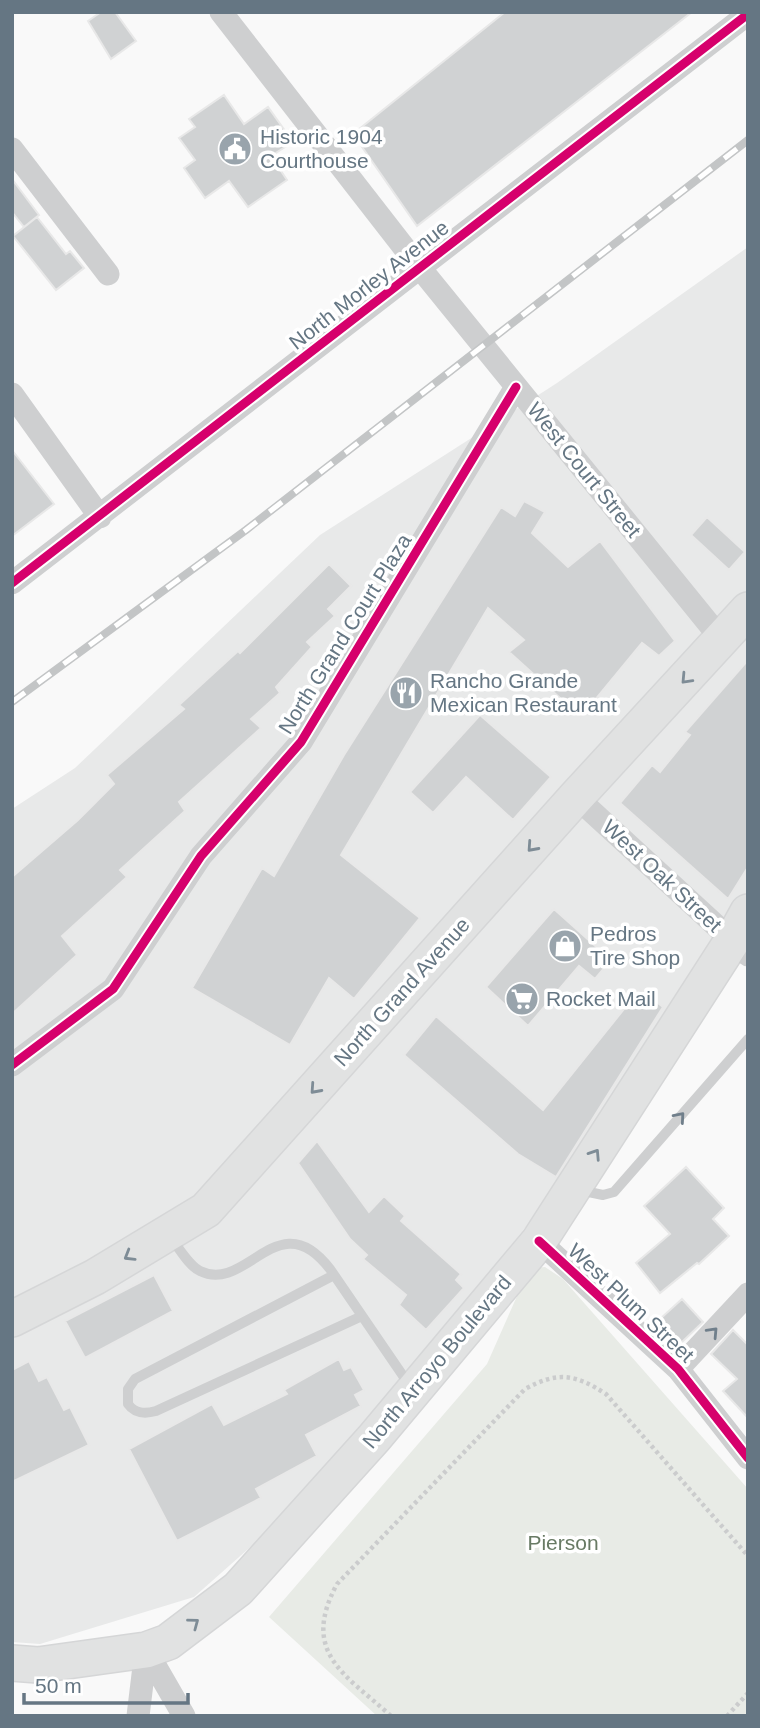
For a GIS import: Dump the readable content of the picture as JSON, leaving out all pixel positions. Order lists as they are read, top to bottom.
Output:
{
  "streets": {
    "main road": ["North Grand Avenue", "North Arroyo Boulevard"],
    "street": [
      "North Morley Avenue",
      "West Court Street",
      "North Grand Court Plaza",
      "West Oak Street",
      "West Plum Street"
    ]
  },
  "crossings": [
    ["North Morley Avenue", "West Court Street"],
    ["West Court Street", "North Grand Court Plaza"],
    ["West Court Street", "North Grand Avenue"],
    ["West Oak Street", "North Grand Avenue"],
    ["West Oak Street", "North Arroyo Boulevard"],
    ["West Plum Street", "North Arroyo Boulevard"]
  ],
  "one_way": ["North Grand Avenue", "North Arroyo Boulevard"],
  "parks": ["Pierson"],
  "places": {
    "public building": ["Historic 1904 Courthouse"],
    "restaurant": ["Rancho Grande Mexican Restaurant"],
    "shop": ["Pedros Tire Shop"],
    "supermarket": ["Rocket Mail"]
  },
  "scale_bar": "50 m"
}
